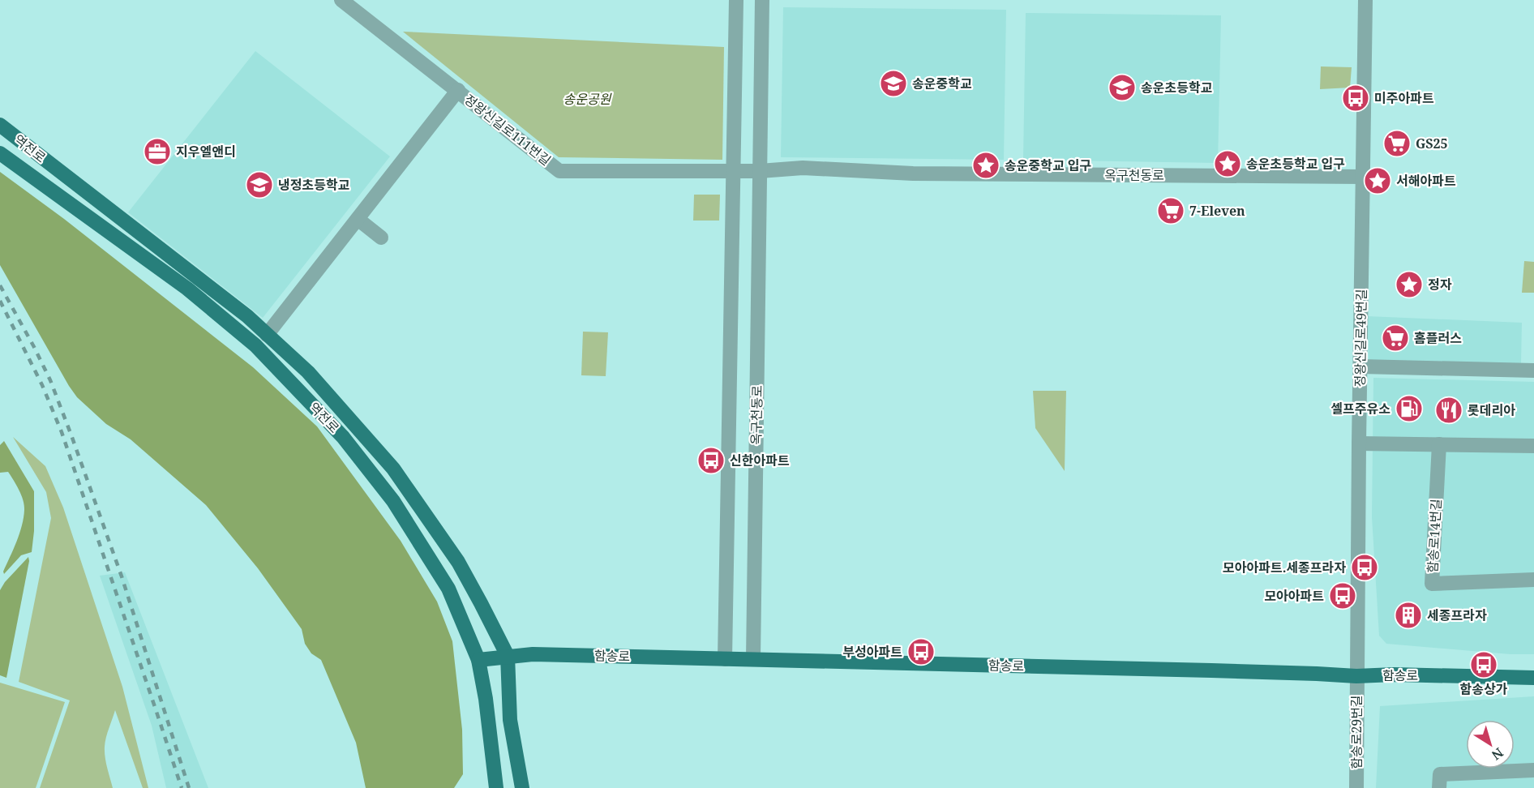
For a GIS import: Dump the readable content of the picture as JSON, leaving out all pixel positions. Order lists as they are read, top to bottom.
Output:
{
  "streets": {
    "main road": ["역전로", "함송로"],
    "street": [
      "정왕신길로111번길",
      "옥구천동로",
      "정왕신길로49번길",
      "함송로14번길",
      "함송로29번길"
    ]
  },
  "crossings": [
    ["정왕신길로111번길", "옥구천동로"],
    ["역전로", "함송로"],
    ["옥구천동로", "정왕신길로49번길"],
    ["옥구천동로", "함송로"],
    ["정왕신길로49번길", "함송로"],
    ["정왕신길로49번길", "함송로29번길"],
    ["함송로", "함송로29번길"]
  ],
  "parks": ["송운공원"],
  "places": {
    "school or university": ["송운중학교", "송운초등학교", "냉정초등학교"],
    "bus stop": [
      "미주아파트",
      "신한아파트",
      "모아아파트.세종프라자",
      "모아아파트",
      "부성아파트",
      "함송상가"
    ],
    "supermarket": ["GS25", "7-Eleven", "홈플러스"],
    "office": ["지우엘앤디"],
    "place": [
      "송운초등학교 입구",
      "송운중학교 입구",
      "서해아파트",
      "정자"
    ],
    "fuel station": ["셀프주유소"],
    "restaurant": ["롯데리아"],
    "building": ["세종프라자"]
  },
  "north": "bottom right"
}
